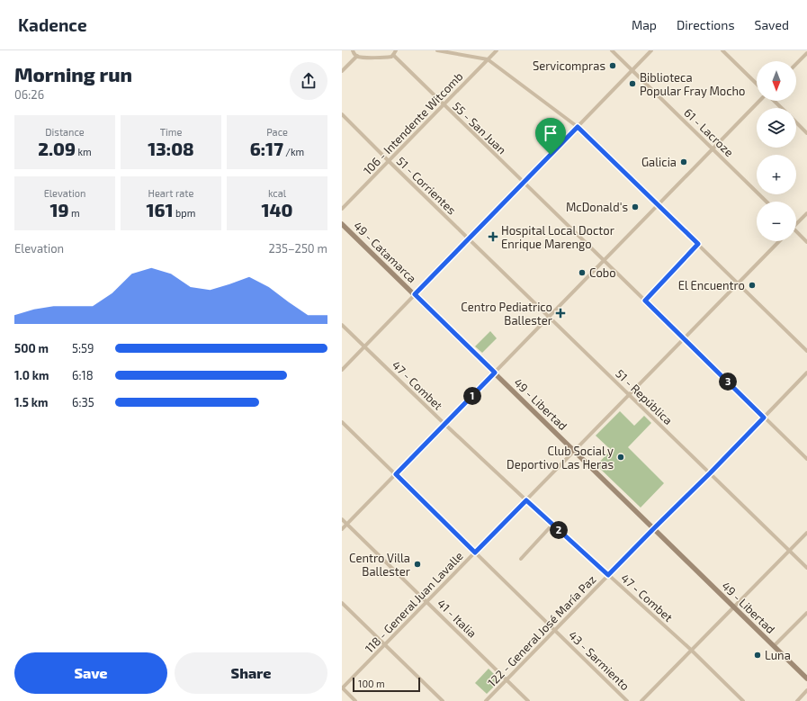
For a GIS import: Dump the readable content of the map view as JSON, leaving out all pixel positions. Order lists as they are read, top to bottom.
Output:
{
  "streets": {
    "street": [
      "106 - Intendente Witcomb",
      "55 - San Juan",
      "61 - Lacroze",
      "51 - Corrientes",
      "49 - Catamarca",
      "47 - Combet",
      "51 - República",
      "49 - Libertad",
      "118 - General Juan Lavalle",
      "41 - Italia",
      "122 - General José María Paz",
      "43 - Sarmiento"
    ]
  },
  "crossings": [
    ["106 - Intendente Witcomb", "55 - San Juan"],
    ["106 - Intendente Witcomb", "51 - Corrientes"],
    ["55 - San Juan", "118 - General Juan Lavalle"],
    ["55 - San Juan", "122 - General José María Paz"],
    ["51 - Corrientes", "51 - República"],
    ["49 - Catamarca", "49 - Libertad"],
    ["47 - Combet", "118 - General Juan Lavalle"],
    ["47 - Combet", "122 - General José María Paz"],
    ["51 - República", "118 - General Juan Lavalle"],
    ["51 - República", "122 - General José María Paz"],
    ["49 - Libertad", "118 - General Juan Lavalle"],
    ["49 - Libertad", "122 - General José María Paz"],
    ["118 - General Juan Lavalle", "41 - Italia"],
    ["118 - General Juan Lavalle", "43 - Sarmiento"],
    ["41 - Italia", "122 - General José María Paz"],
    ["122 - General José María Paz", "43 - Sarmiento"]
  ],
  "places": {
    "other": [
      "Servicompras",
      "Biblioteca Popular Fray Mocho",
      "Galicia",
      "McDonald's",
      "Cobo",
      "El Encuentro",
      "Club Social y Deportivo Las Heras",
      "Centro Villa Ballester",
      "Luna"
    ],
    "health": ["Hospital Local Doctor Enrique Marengo", "Centro Pediatrico Ballester"]
  },
  "scale_bar": "100 m",
  "north": "bottom",
  "page": {
    "header": "Kadence",
    "nav": ["Map", "Directions", "Saved"],
    "heading": ["Morning run", "06:26"],
    "map_buttons": ["+", "−"],
    "stats": [
      ["Distance", "2.09 km"],
      ["Time", "13:08"],
      ["Pace", "6:17 /km"],
      ["Elevation", "19 m"],
      ["Heart rate", "161 bpm"],
      ["kcal", "140"]
    ],
    "chart": ["Elevation", "235–250 m"],
    "list": [
      {
        "name": "500 m",
        "note": "5:59"
      },
      {
        "name": "1.0 km",
        "note": "6:18"
      },
      {
        "name": "1.5 km",
        "note": "6:35"
      }
    ],
    "pins": ["3", "1", "2"],
    "buttons": ["Save", "Share"],
    "scale": "100 m"
  }
}
